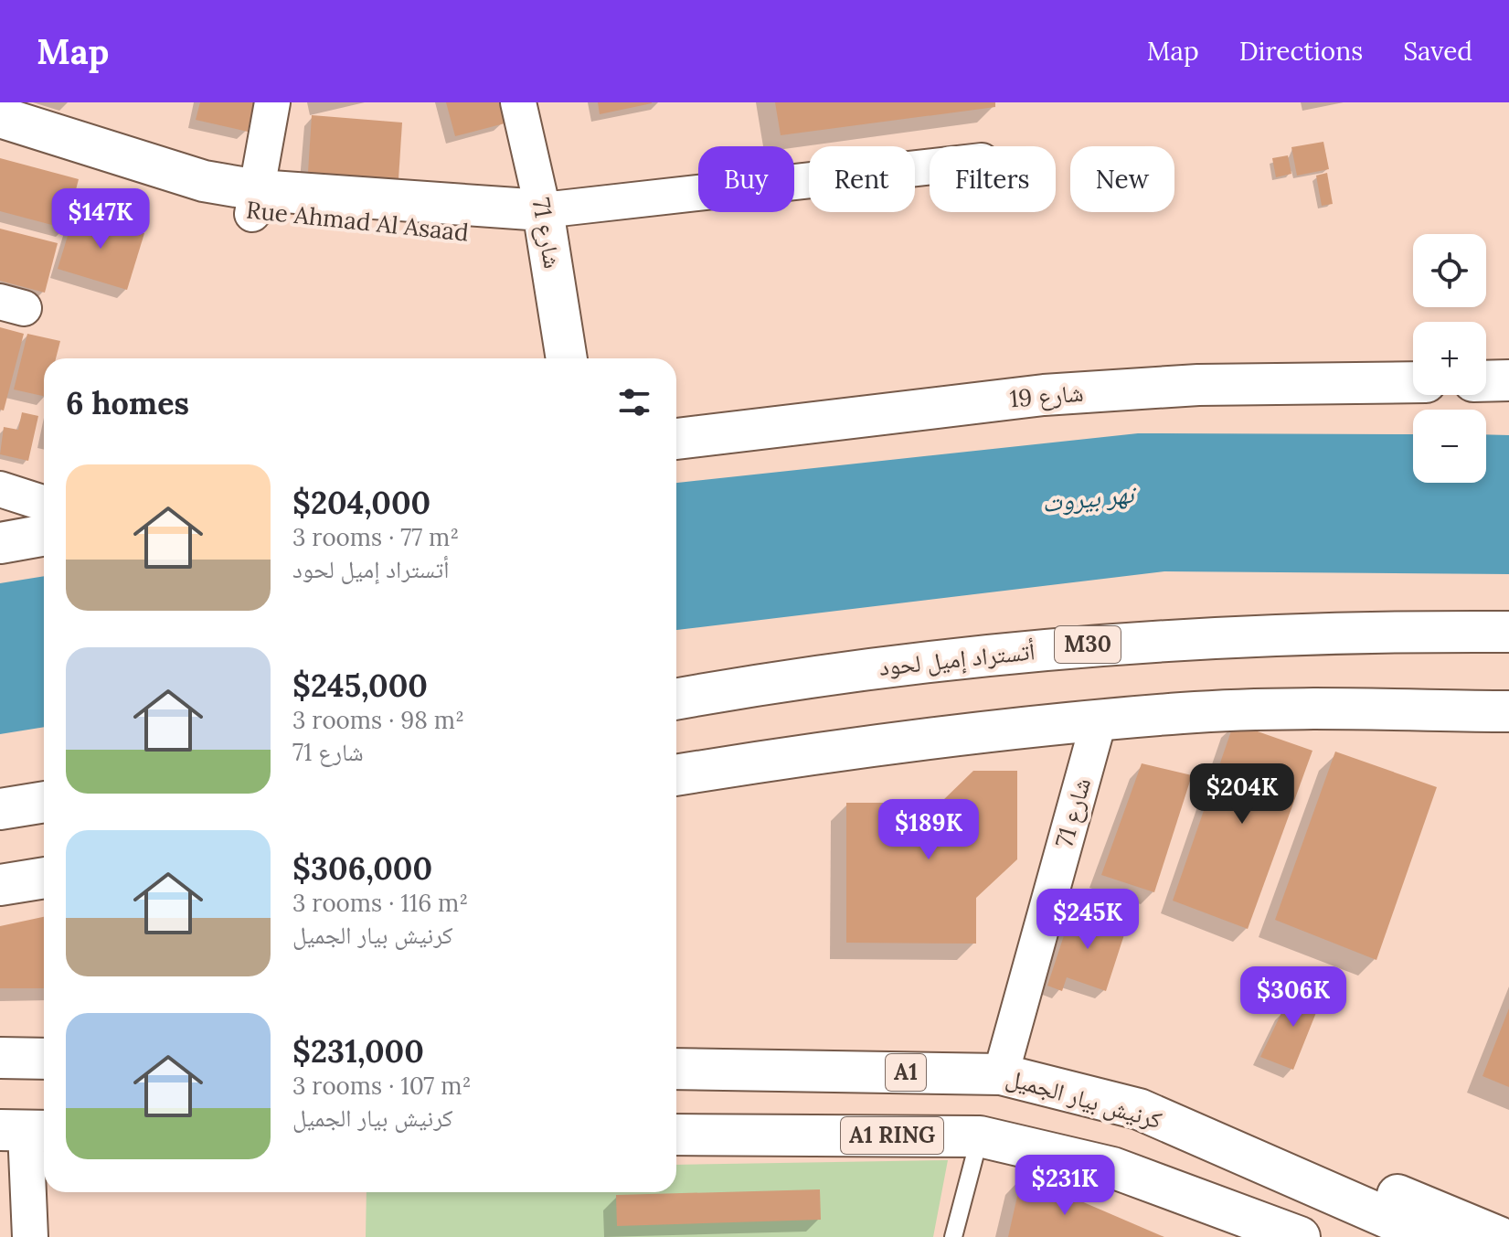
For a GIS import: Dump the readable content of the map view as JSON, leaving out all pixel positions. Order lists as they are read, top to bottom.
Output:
{
  "streets": {
    "main road": [
      "Rue Ahmad Al Asaad",
      "شارع 71",
      "شارع 19",
      "M30",
      "أتستراد إميل لحود",
      "A1",
      "كرنيش بيار الجميل",
      "A1 RING"
    ]
  },
  "crossings": [
    ["Rue Ahmad Al Asaad", "شارع 71"],
    ["شارع 71", "كرنيش بيار الجميل"]
  ],
  "water": ["نهر بيروت"],
  "page": {
    "header": "Map",
    "nav": ["Map", "Directions", "Saved"],
    "chip": [
      "Buy",
      "Rent",
      "Filters",
      "New"
    ],
    "price": [
      "$147K",
      "$204K",
      "$189K",
      "$245K",
      "$306K",
      "$231K"
    ],
    "map_buttons": ["+", "−"],
    "heading": "6 homes",
    "list": [
      {
        "name": "$204,000",
        "note": "3 rooms · 77 m² · أتستراد إميل لحود"
      },
      {
        "name": "$245,000",
        "note": "3 rooms · 98 m² · شارع 71"
      },
      {
        "name": "$306,000",
        "note": "3 rooms · 116 m² · كرنيش بيار الجميل"
      },
      {
        "name": "$231,000",
        "note": "3 rooms · 107 m² · كرنيش بيار الجميل"
      }
    ]
  }
}
